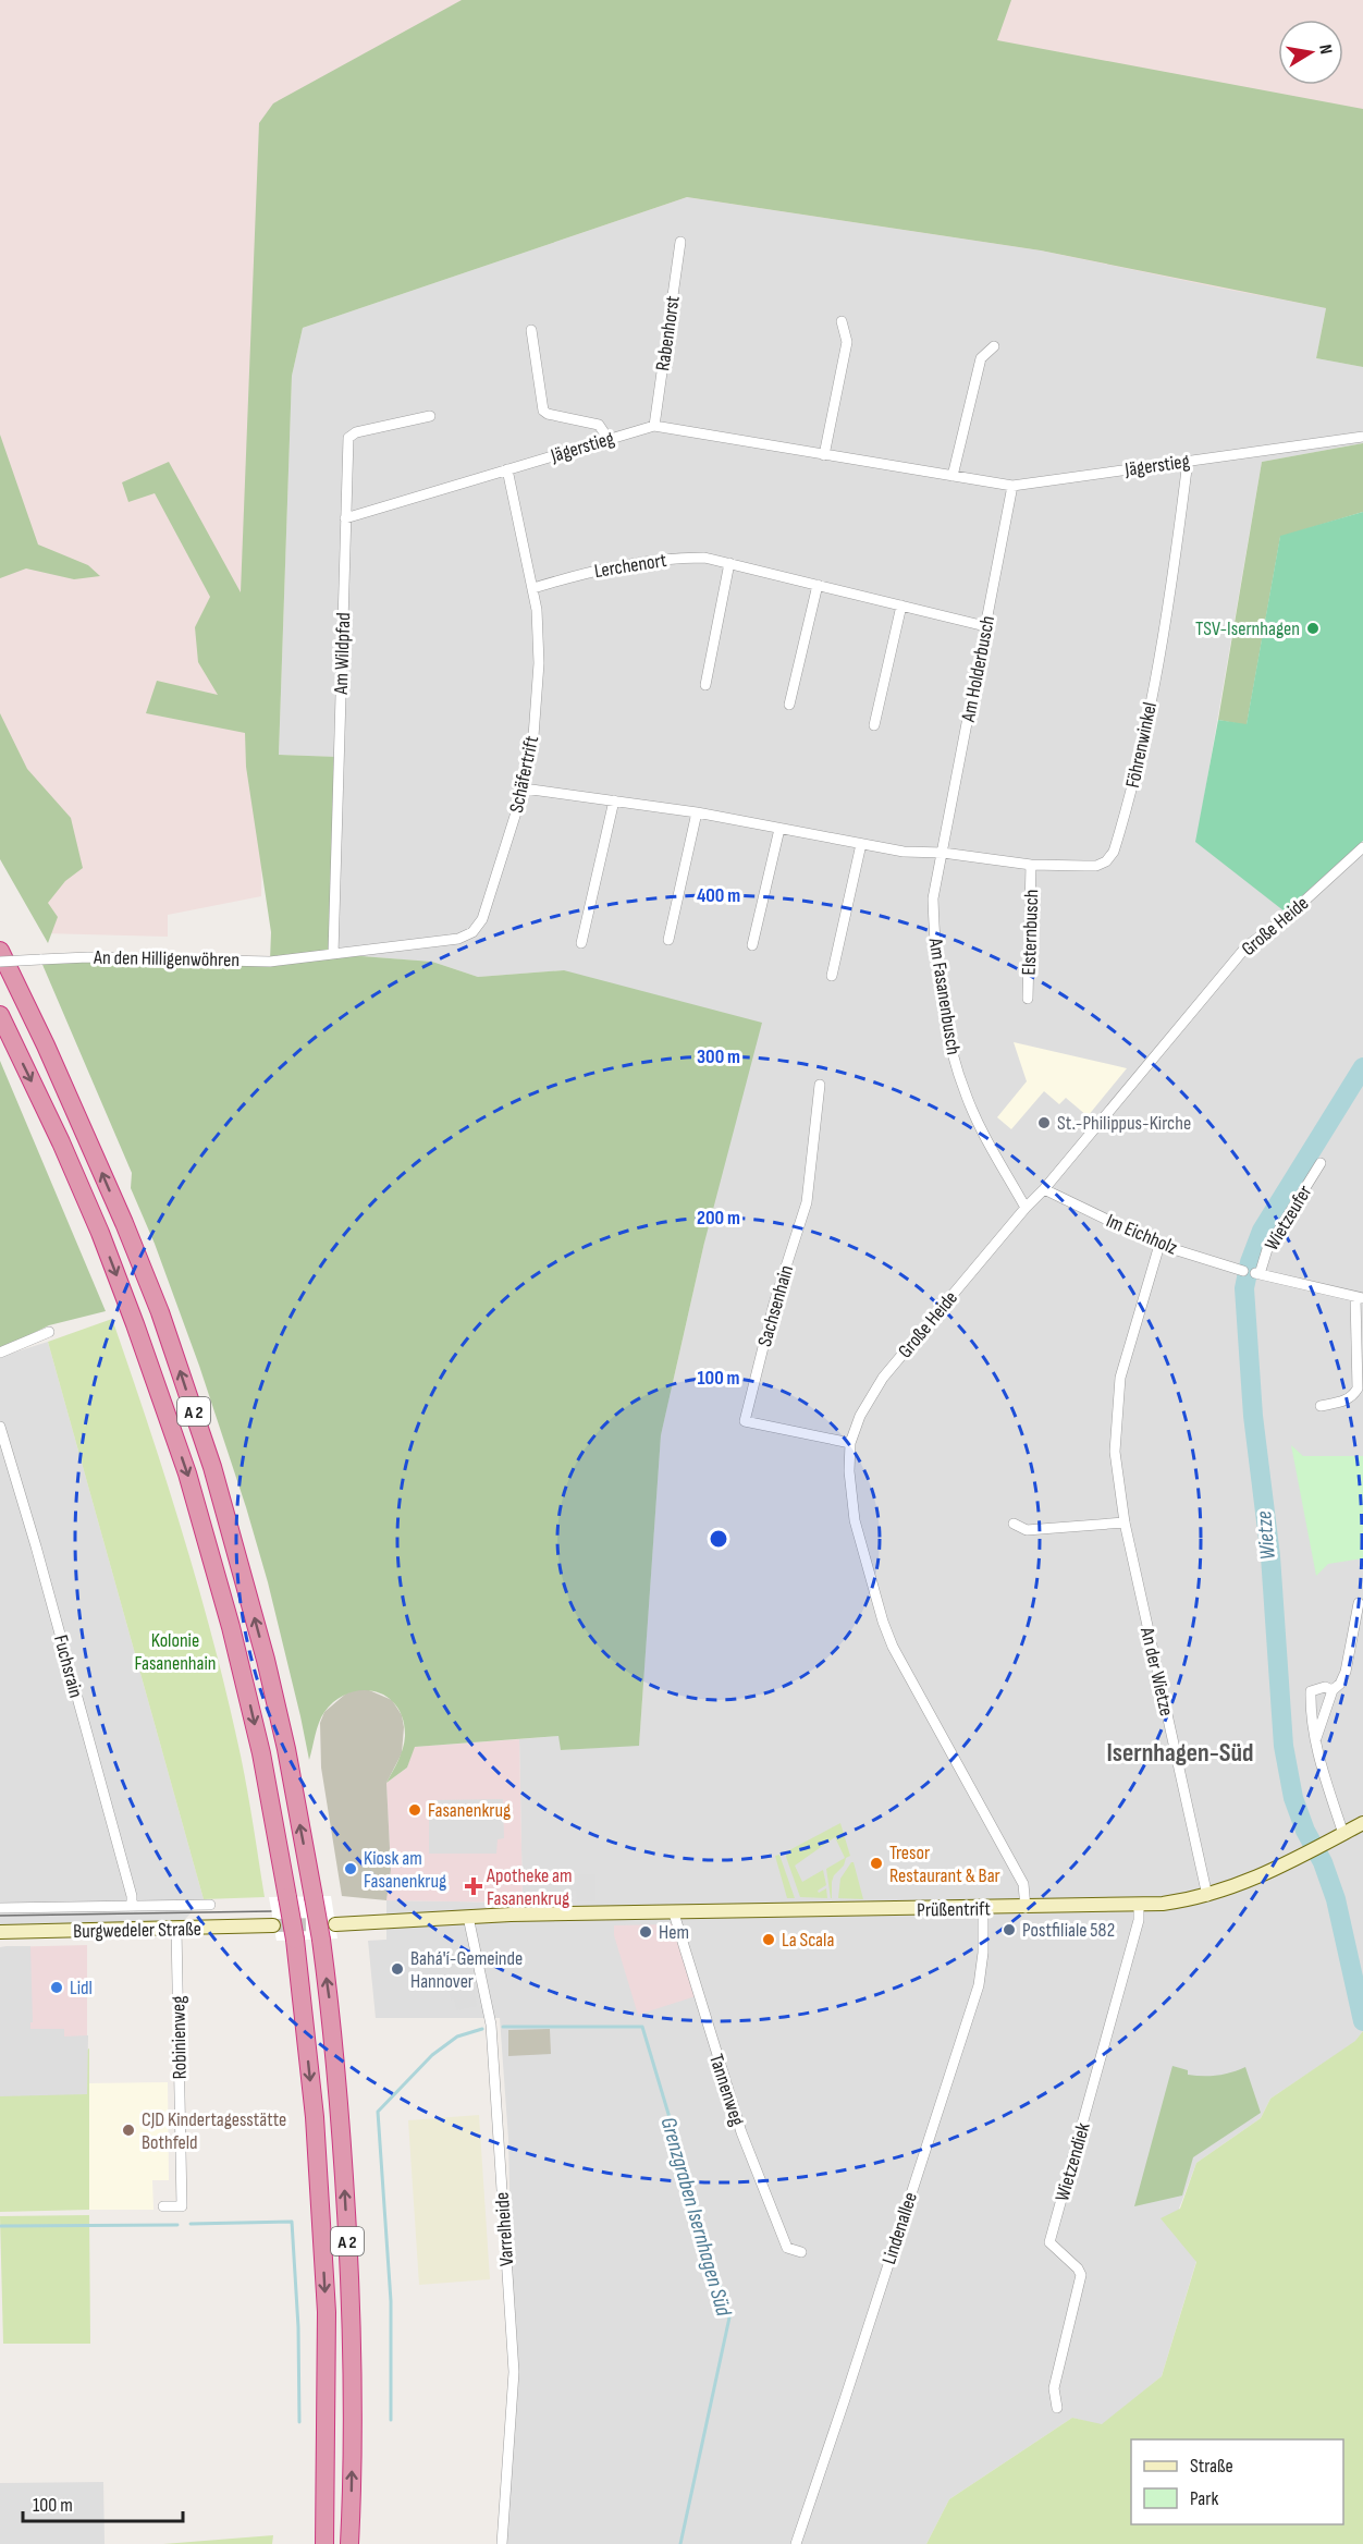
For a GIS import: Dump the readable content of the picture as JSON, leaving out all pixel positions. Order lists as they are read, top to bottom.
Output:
{
  "streets": {
    "highway": ["A 2"],
    "main road": ["Prüßentrift", "Burgwedeler Straße"],
    "street": [
      "Rabenhorst",
      "Jägerstieg",
      "Lerchenort",
      "Am Wildpfad",
      "Am Holderbusch",
      "Föhrenwinkel",
      "Schäfertrift",
      "Große Heide",
      "Elsternbusch",
      "An den Hilligenwöhren",
      "Am Fasanenbusch",
      "Wietzeufer",
      "Im Eichholz",
      "Sachsenhain",
      "Fuchsrain",
      "An der Wietze",
      "Robinienweg",
      "Tannenweg",
      "Wietzendiek",
      "Lindenallee",
      "Varrelheide"
    ]
  },
  "crossings": [
    ["Rabenhorst", "Jägerstieg"],
    ["Jägerstieg", "Am Wildpfad"],
    ["Jägerstieg", "Am Holderbusch"],
    ["Jägerstieg", "Föhrenwinkel"],
    ["Jägerstieg", "Schäfertrift"],
    ["Lerchenort", "Am Holderbusch"],
    ["Lerchenort", "Schäfertrift"],
    ["Am Wildpfad", "Schäfertrift"],
    ["Am Wildpfad", "An den Hilligenwöhren"],
    ["Am Holderbusch", "Föhrenwinkel"],
    ["Am Holderbusch", "Am Fasanenbusch"],
    ["Föhrenwinkel", "Elsternbusch"],
    ["Föhrenwinkel", "Am Fasanenbusch"],
    ["Schäfertrift", "An den Hilligenwöhren"],
    ["Große Heide", "Am Fasanenbusch"],
    ["Große Heide", "Im Eichholz"],
    ["Große Heide", "Sachsenhain"],
    ["Große Heide", "Prüßentrift"],
    ["Im Eichholz", "An der Wietze"],
    ["Fuchsrain", "Burgwedeler Straße"],
    ["An der Wietze", "Prüßentrift"],
    ["Prüßentrift", "Tannenweg"],
    ["Prüßentrift", "Wietzendiek"],
    ["Prüßentrift", "Lindenallee"],
    ["Prüßentrift", "Varrelheide"],
    ["Burgwedeler Straße", "Robinienweg"]
  ],
  "districts": ["Isernhagen-Süd"],
  "water": ["Wietze", "Grenzgraben Isernhagen Süd"],
  "parks": ["Kolonie Fasanenhain"],
  "places": {
    "other": [
      "TSV-Isernhagen",
      "St.-Philippus-Kirche",
      "Fasanenkrug",
      "Tresor Restaurant & Bar",
      "Kiosk am Fasanenkrug",
      "Postfiliale 582",
      "Hem",
      "La Scala",
      "Bahá'í-Gemeinde Hannover",
      "Lidl",
      "CJD Kindertagesstätte Bothfeld"
    ],
    "health": ["Apotheke am Fasanenkrug"]
  },
  "legend": ["Straße", "Park"],
  "scale_bar": "100 m",
  "north": "right",
  "rings": [
    "400 m",
    "300 m",
    "200 m",
    "100 m"
  ]
}
